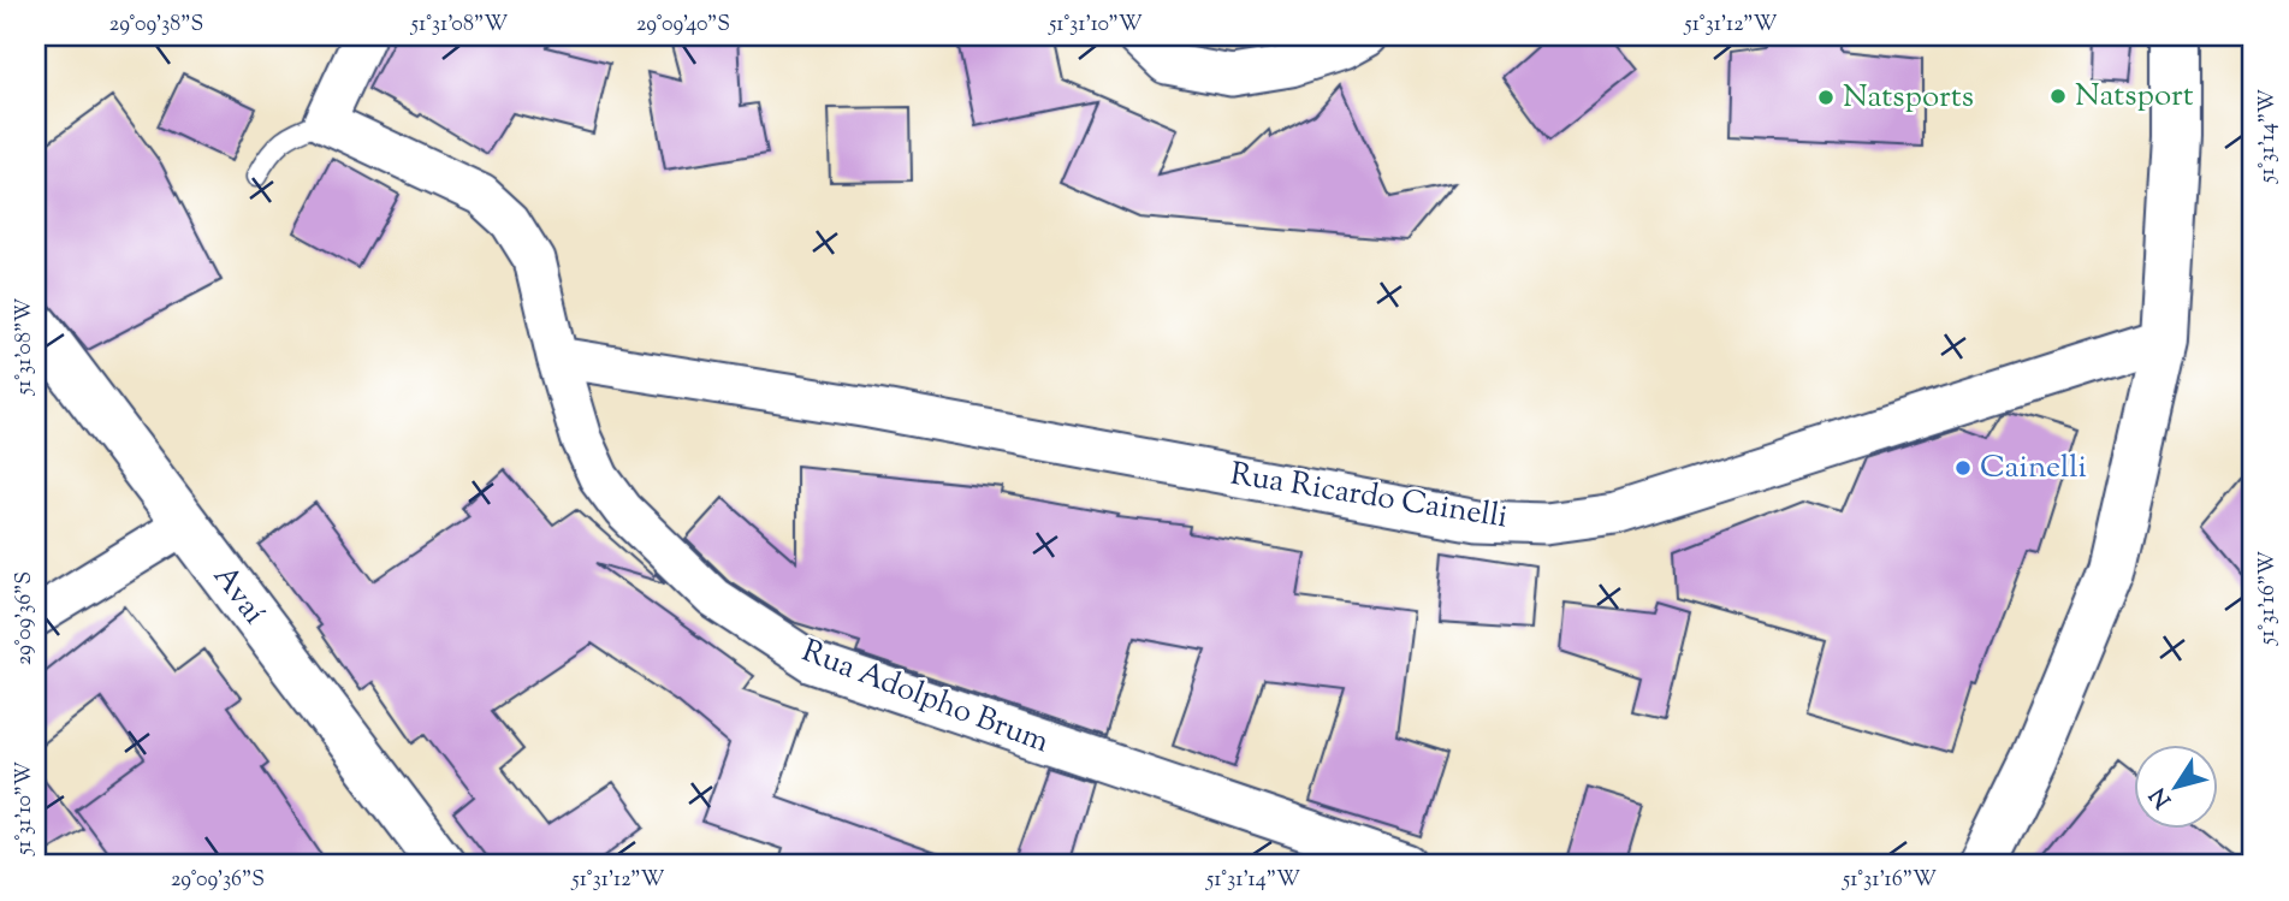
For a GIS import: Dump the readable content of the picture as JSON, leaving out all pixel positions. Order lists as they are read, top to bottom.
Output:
{
  "streets": {
    "main road": ["Avaí"],
    "street": ["Rua Ricardo Cainelli", "Rua Adolpho Brum"]
  },
  "crossings": [
    ["Rua Ricardo Cainelli", "Rua Adolpho Brum"]
  ],
  "places": ["Natsport", "Natsports", "Cainelli"],
  "north": "bottom left",
  "coordinates": [
    "29°09'38\"S",
    "51°31'08\"W",
    "29°09'40\"S",
    "51°31'10\"W",
    "51°31'12\"W",
    "51°31'14\"W",
    "51°31'16\"W",
    "29°09'36\"S"
  ]
}
